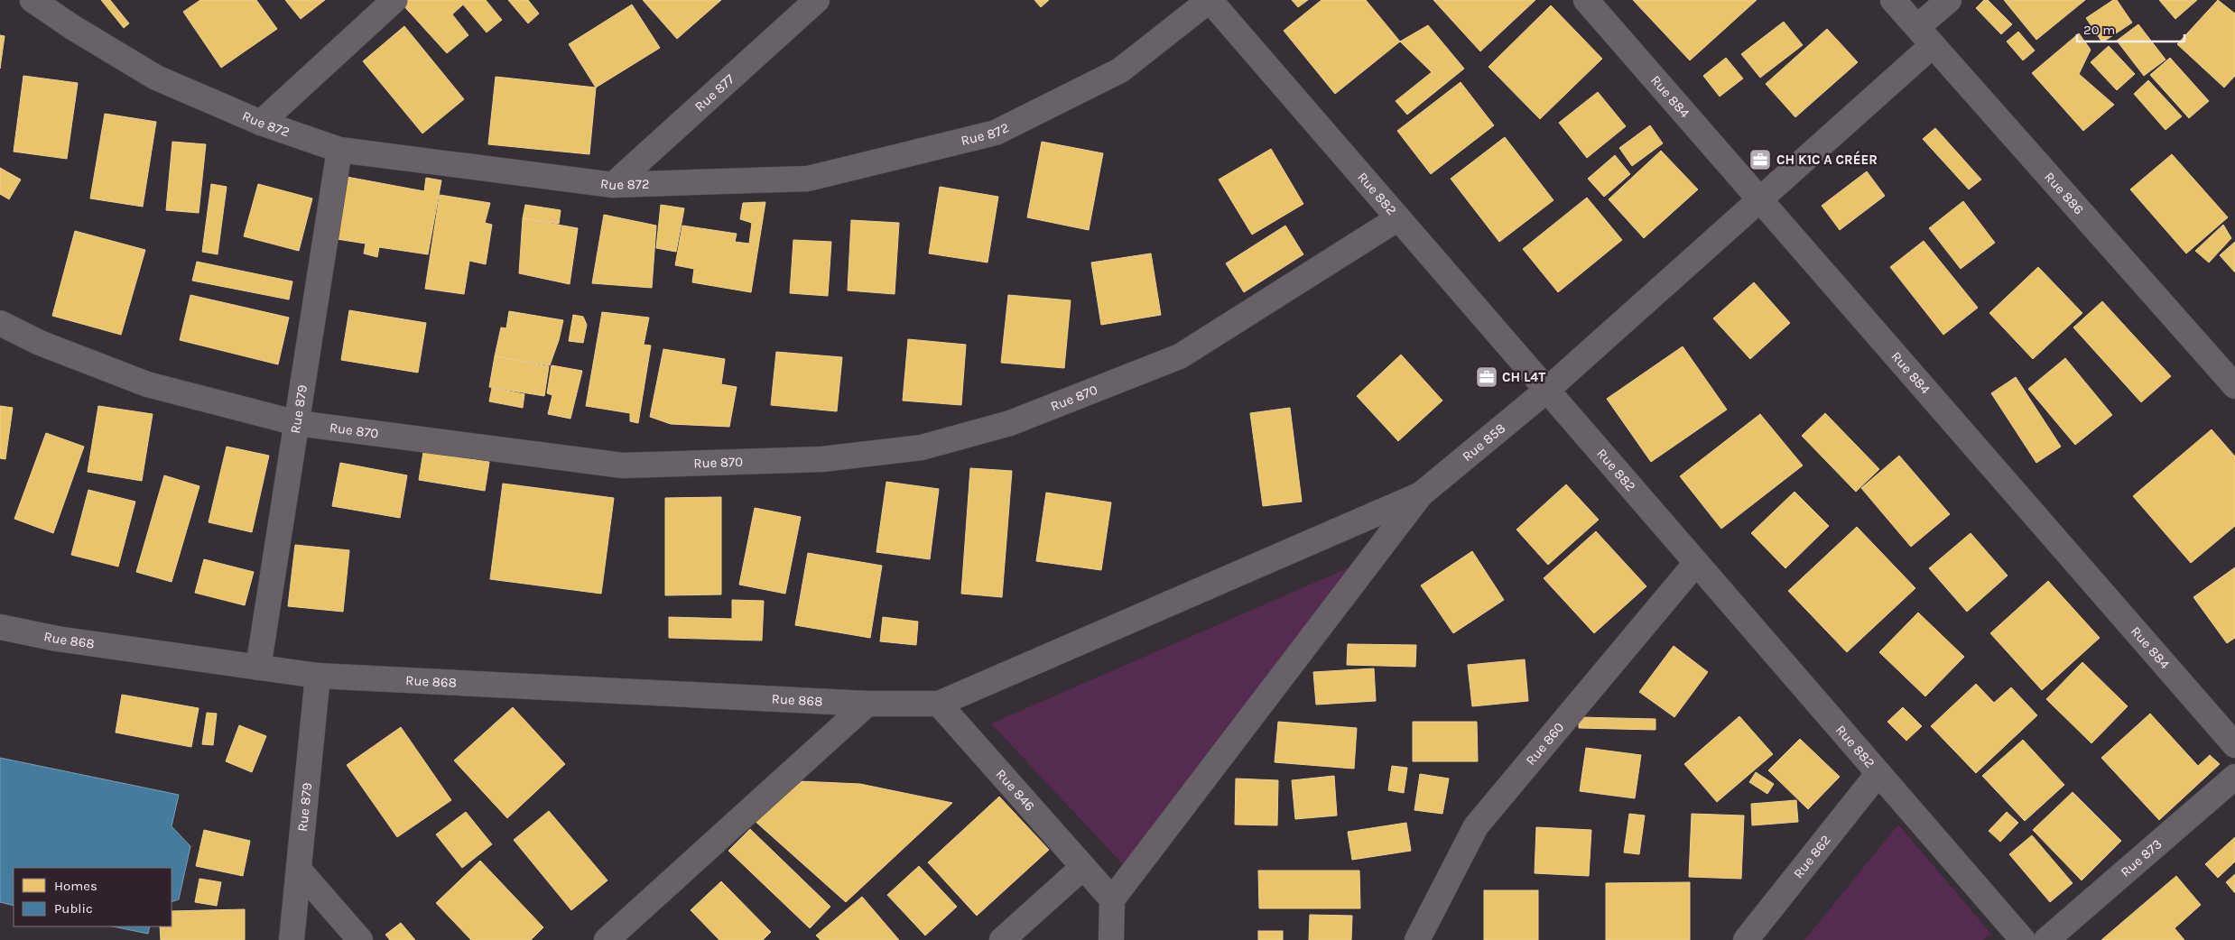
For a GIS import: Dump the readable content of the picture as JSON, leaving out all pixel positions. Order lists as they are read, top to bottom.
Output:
{
  "streets": {
    "street": [
      "Rue 877",
      "Rue 884",
      "Rue 872",
      "Rue 886",
      "Rue 882",
      "Rue 870",
      "Rue 879",
      "Rue 858",
      "Rue 868",
      "Rue 860",
      "Rue 846",
      "Rue 862",
      "Rue 873"
    ]
  },
  "crossings": [
    ["Rue 877", "Rue 872"],
    ["Rue 884", "Rue 858"],
    ["Rue 872", "Rue 882"],
    ["Rue 872", "Rue 879"],
    ["Rue 886", "Rue 858"],
    ["Rue 882", "Rue 870"],
    ["Rue 882", "Rue 858"],
    ["Rue 882", "Rue 860"],
    ["Rue 882", "Rue 862"],
    ["Rue 870", "Rue 879"],
    ["Rue 879", "Rue 868"]
  ],
  "places": {
    "office": ["CH K1C A CRÉER", "CH L4T"]
  },
  "legend": ["Homes", "Public"],
  "scale_bar": "20 m"
}
